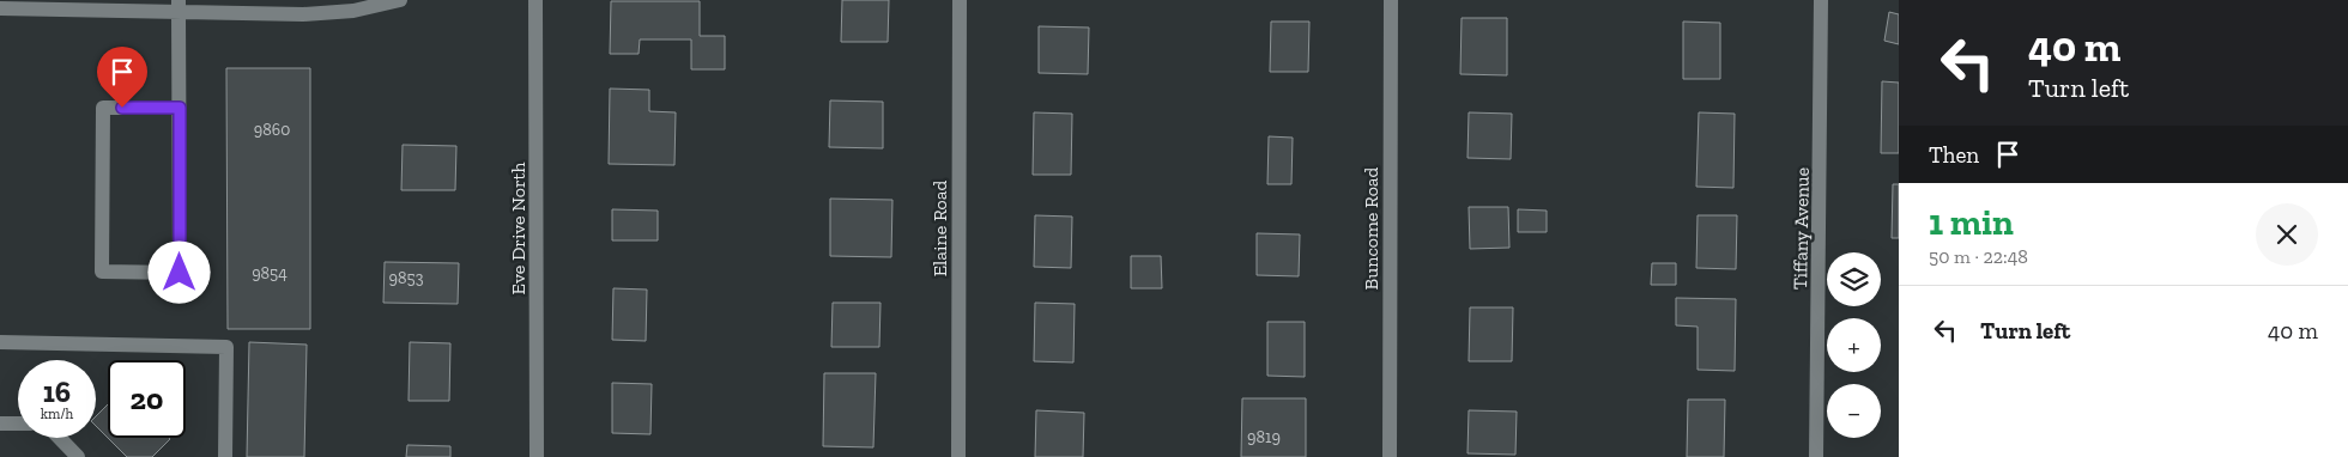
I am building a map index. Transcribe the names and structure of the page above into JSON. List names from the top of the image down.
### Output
{
  "streets": {
    "street": [
      "Eve Drive North",
      "Elaine Road",
      "Buncome Road",
      "Tiffany Avenue"
    ]
  },
  "house_numbers": [
    "9860",
    "9854",
    "9853",
    "9819"
  ],
  "page": {
    "turn": ["40 m", "Turn left"],
    "then": "Then",
    "heading": ["1 min", "50 m · 22:48"],
    "map_buttons": ["+", "−"],
    "list": [
      {
        "name": "Turn left",
        "value": "40 m"
      }
    ],
    "speed": "16 km/h",
    "limit": "20"
  }
}
